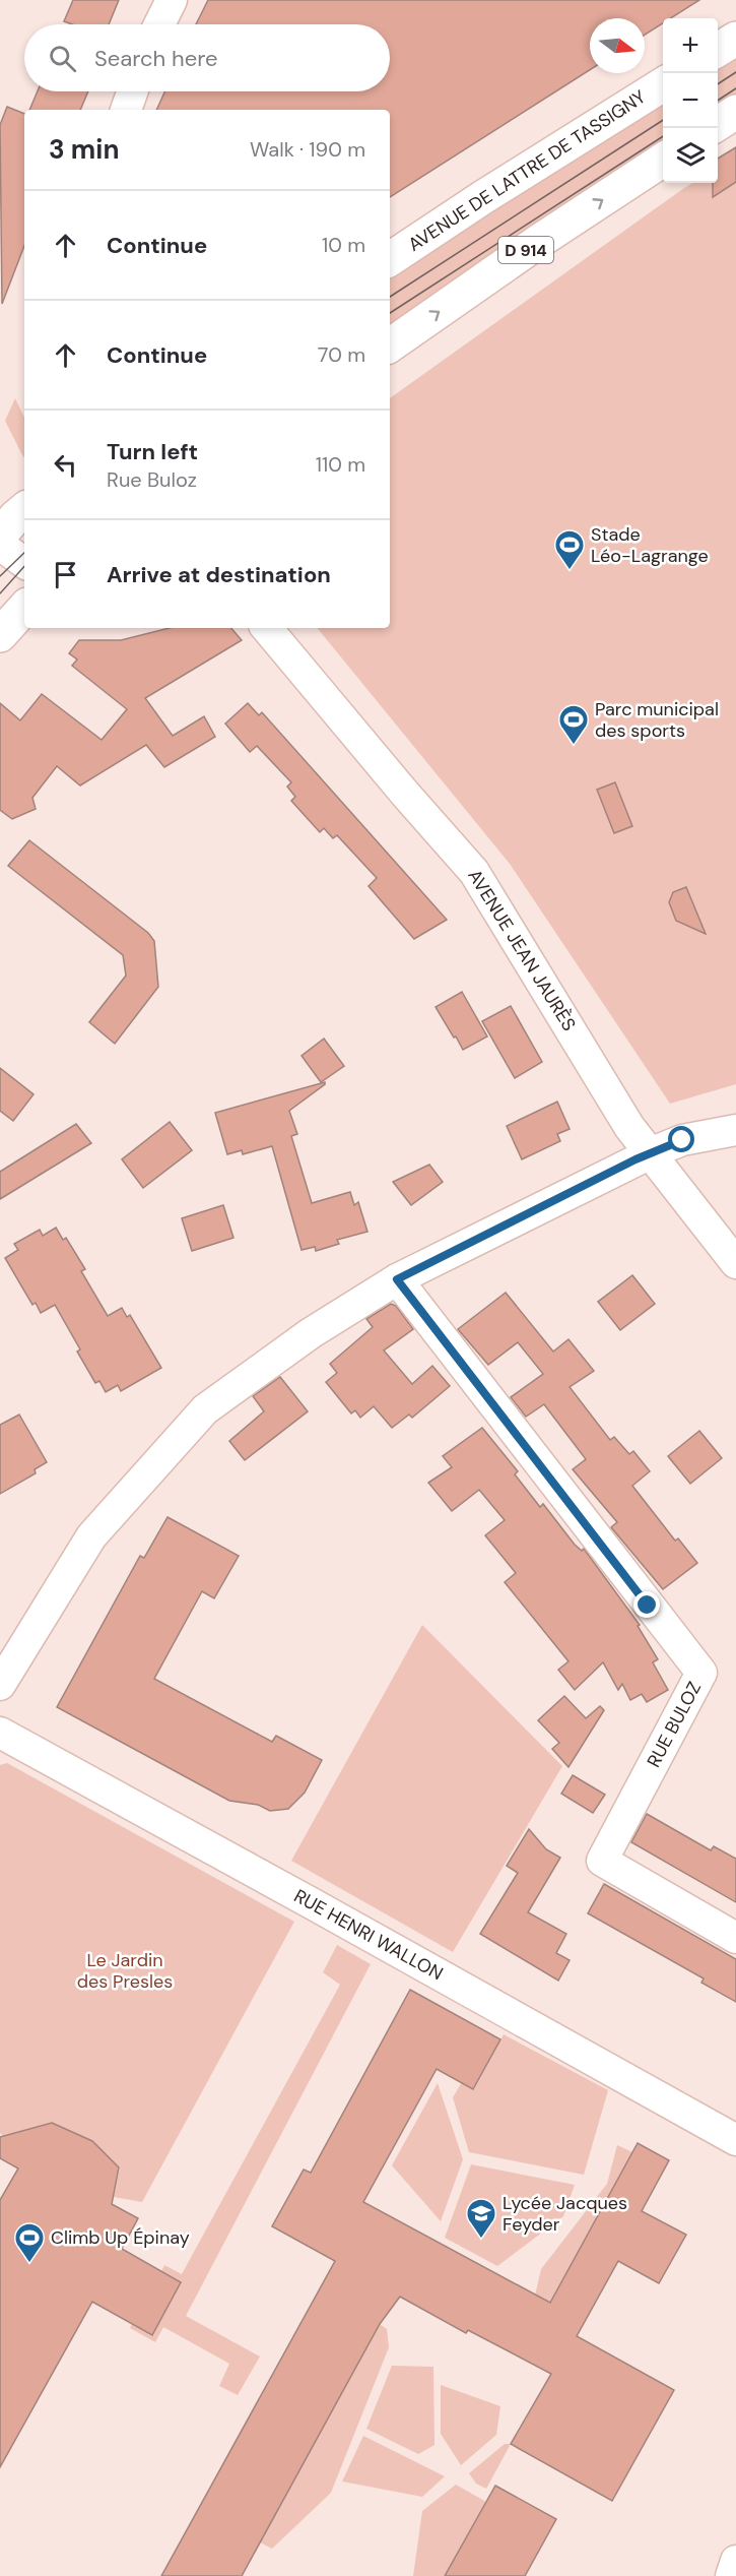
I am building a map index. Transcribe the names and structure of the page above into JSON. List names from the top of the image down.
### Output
{
  "streets": {
    "main road": ["AVENUE DE LATTRE DE TASSIGNY", "D 914"],
    "street": ["AVENUE JEAN JAURÈS", "RUE BULOZ", "RUE HENRI WALLON"]
  },
  "parks": ["Le Jardin des Presles"],
  "places": {
    "sports": ["Stade Léo-Lagrange", "Parc municipal des sports", "Climb Up Épinay"],
    "school or university": ["Lycée Jacques Feyder"]
  },
  "north": "right",
  "page": {
    "map_buttons": ["+", "−"],
    "search": "Search here",
    "heading": ["3 min", "Walk · 190 m"],
    "list": [
      ["Continue", "10 m"],
      ["Continue", "70 m"],
      ["Turn left", "Rue Buloz", "110 m"],
      "Arrive at destination"
    ]
  }
}
